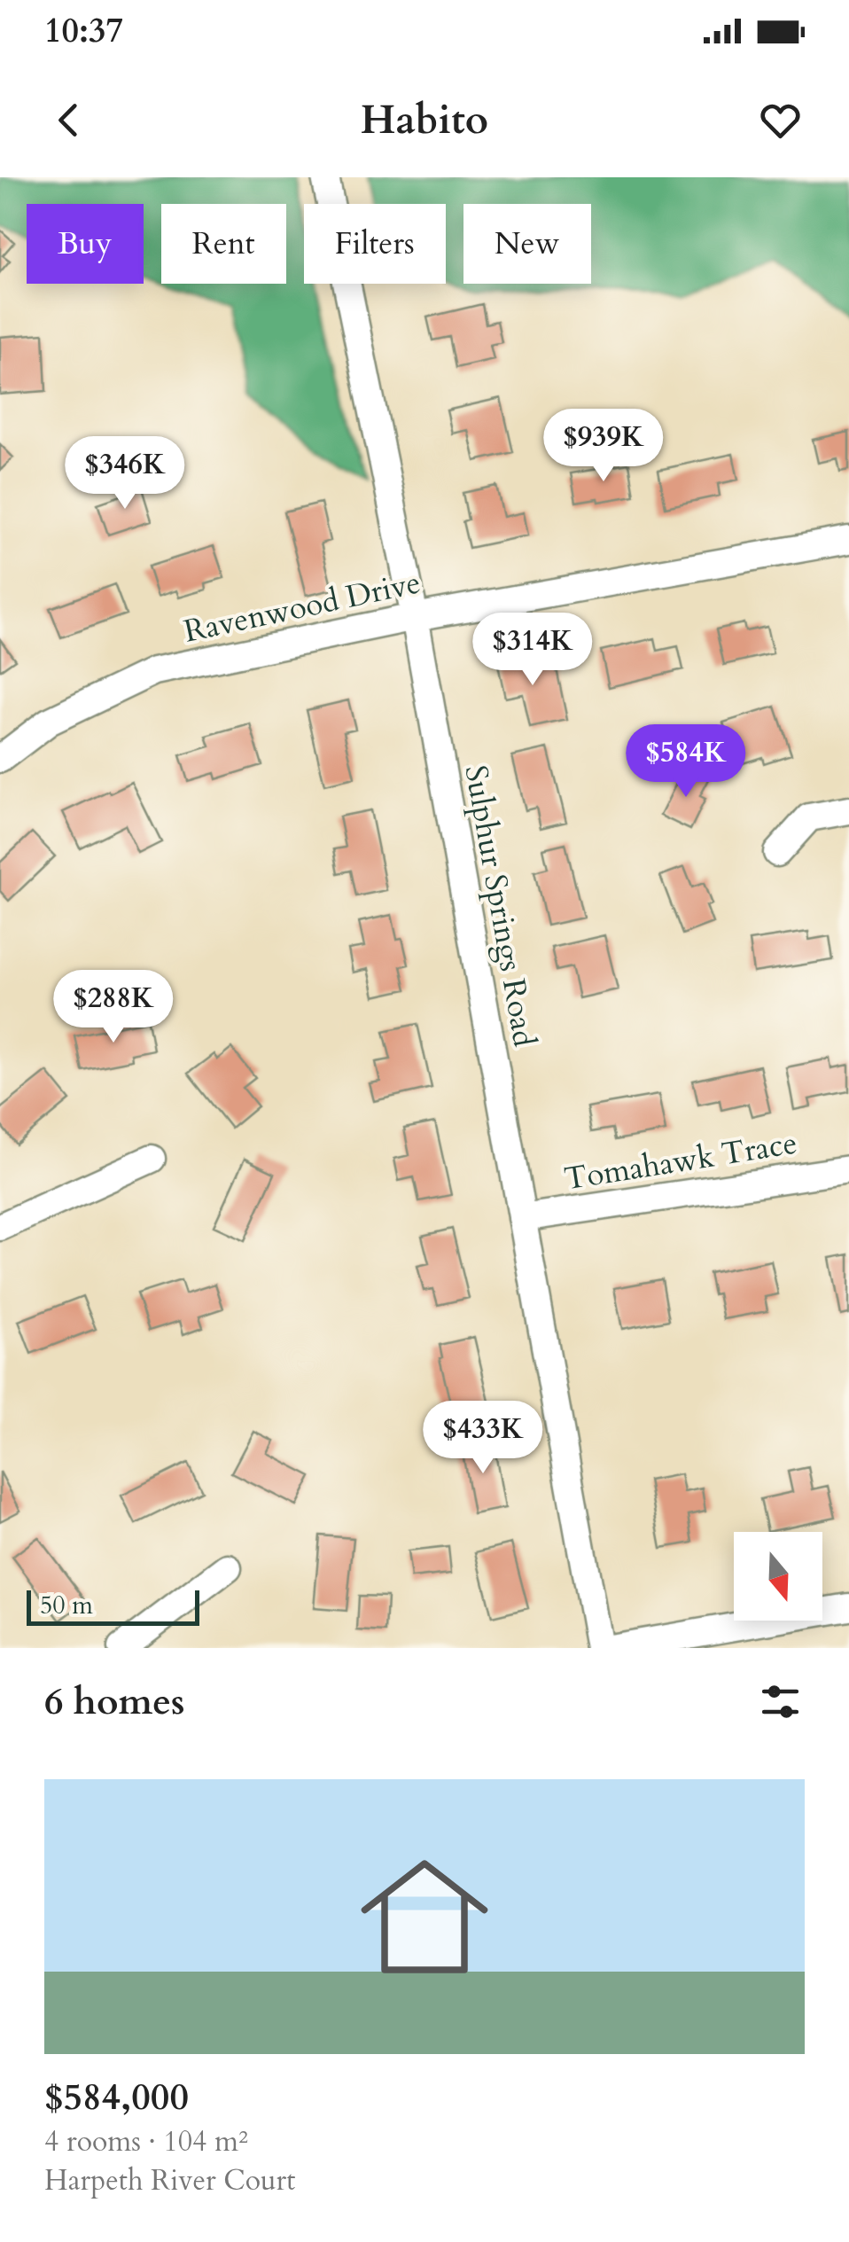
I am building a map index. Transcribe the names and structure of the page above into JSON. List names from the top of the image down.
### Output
{
  "streets": {
    "street": ["Ravenwood Drive", "Sulphur Springs Road", "Tomahawk Trace"]
  },
  "crossings": [
    ["Ravenwood Drive", "Sulphur Springs Road"],
    ["Sulphur Springs Road", "Tomahawk Trace"]
  ],
  "scale_bar": "50 m",
  "north": "bottom",
  "page": {
    "status": "10:37",
    "header": "Habito",
    "chip": [
      "Buy",
      "Rent",
      "Filters",
      "New"
    ],
    "price": [
      "$939K",
      "$346K",
      "$314K",
      "$584K",
      "$288K",
      "$433K"
    ],
    "scale": "50 m",
    "heading": "6 homes",
    "list": [
      {
        "name": "$584,000",
        "note": "4 rooms · 104 m² · Harpeth River Court"
      }
    ]
  }
}
